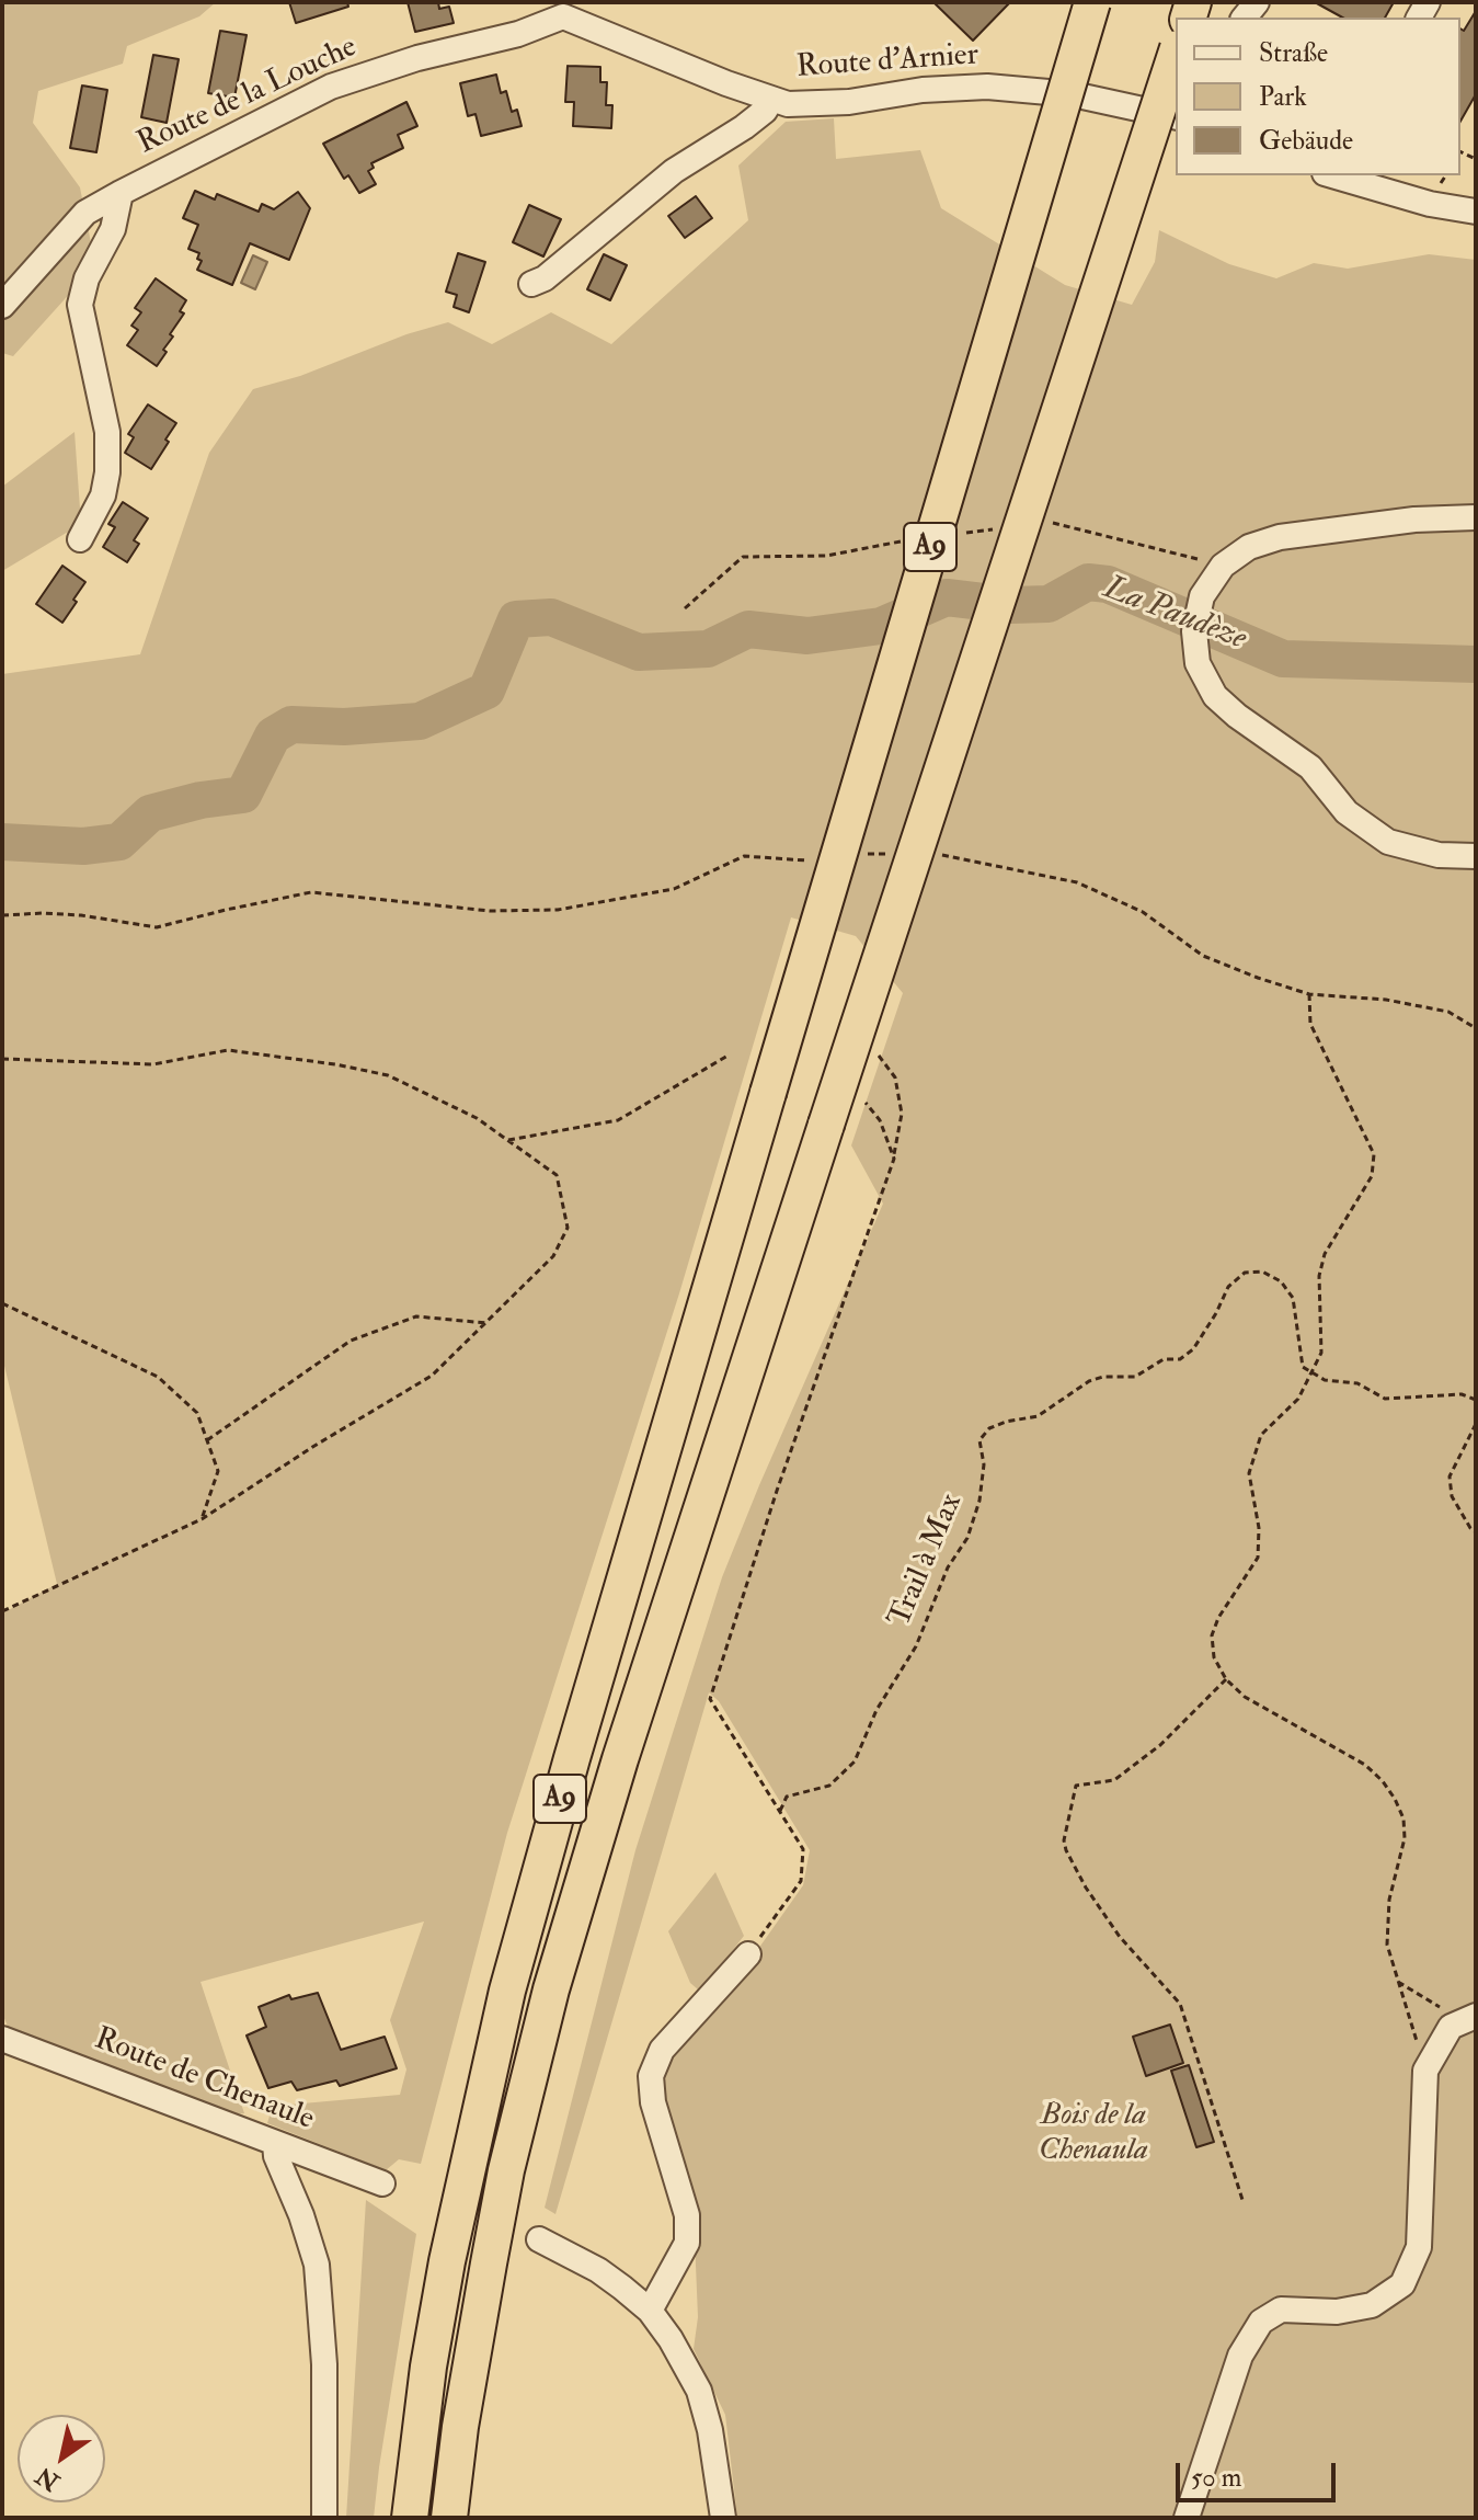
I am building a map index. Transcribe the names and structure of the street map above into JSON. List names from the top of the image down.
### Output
{
  "streets": {
    "highway": ["A9"],
    "street": ["Route d'Arnier", "Route de la Louche", "Route de Chenaule"],
    "path": ["Trail à Max"]
  },
  "crossings": [
    ["Route d'Arnier", "Route de la Louche"]
  ],
  "water": ["La Paudèze"],
  "parks": ["Bois de la Chenaula"],
  "legend": ["Straße", "Park", "Gebäude"],
  "scale_bar": "50 m",
  "north": "bottom left"
}
